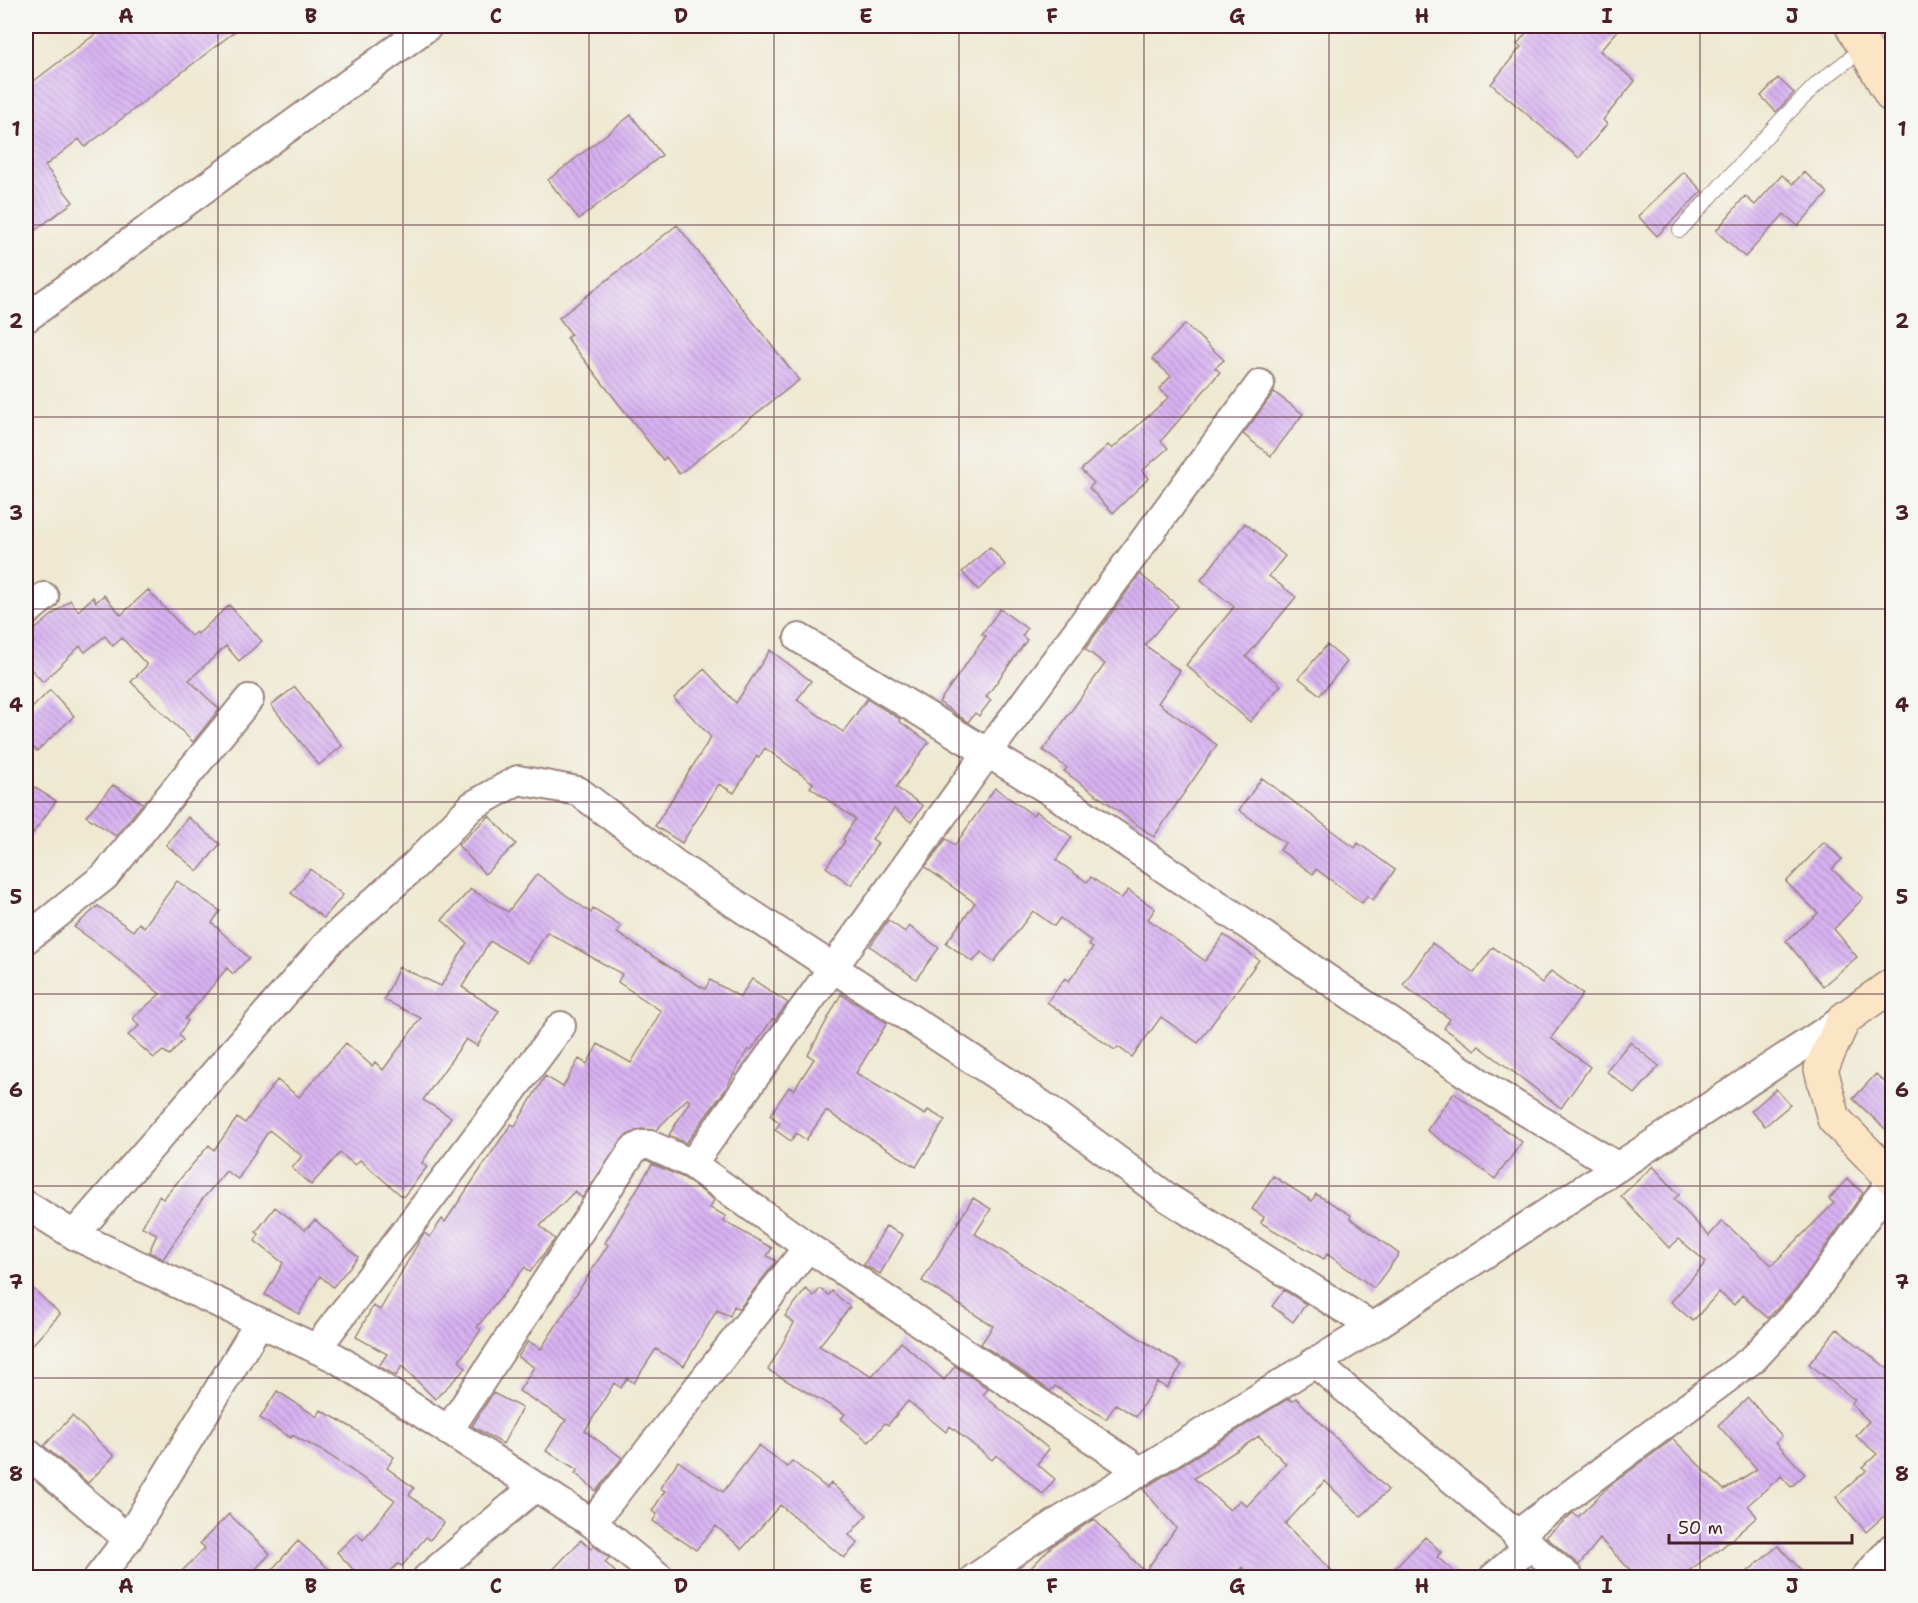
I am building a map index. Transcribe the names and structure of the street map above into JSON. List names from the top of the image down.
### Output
{
  "scale_bar": "50 m",
  "grid": {
    "columns": [
      "A",
      "B",
      "C",
      "D",
      "E",
      "F",
      "G",
      "H",
      "I",
      "J"
    ],
    "rows": [
      "1",
      "2",
      "3",
      "4",
      "5",
      "6",
      "7",
      "8"
    ]
  }
}
